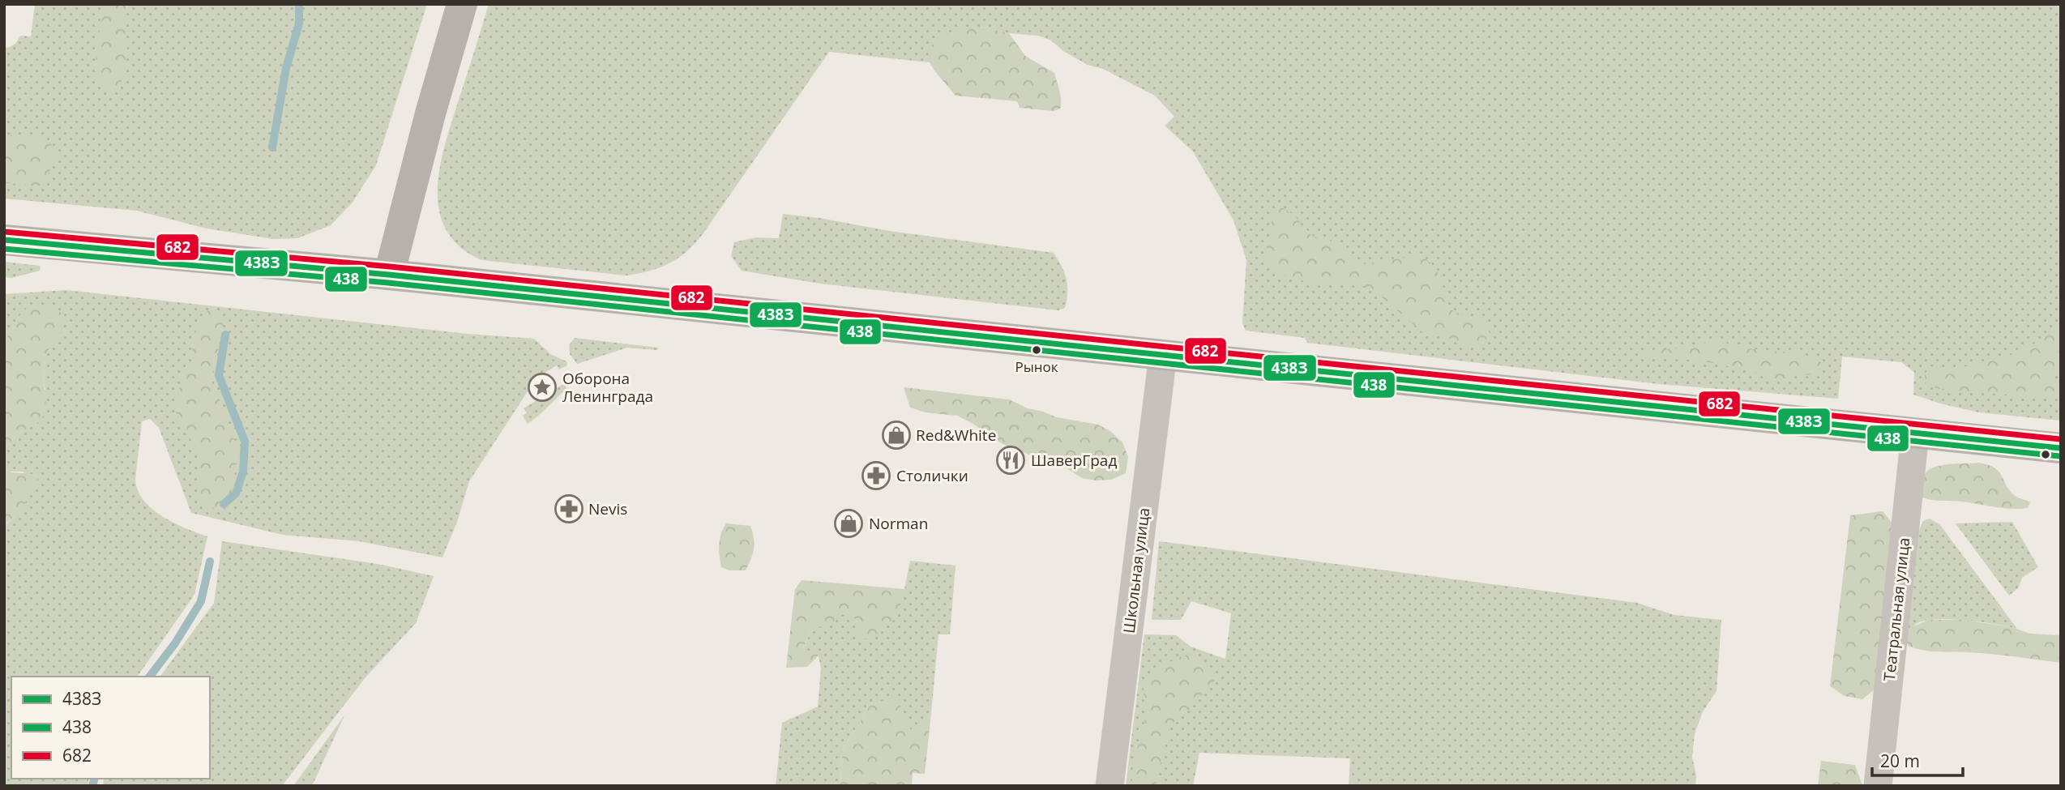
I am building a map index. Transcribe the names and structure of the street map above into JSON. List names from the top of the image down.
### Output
{
  "streets": {
    "street": ["Школьная улица", "Театральная улица"]
  },
  "places": {
    "other": ["Рынок"],
    "place": ["Оборона Ленинграда"],
    "shop": ["Red&White", "Norman"],
    "restaurant": ["ШаверГрад"],
    "pharmacy": ["Столички", "Nevis"]
  },
  "lines": ["transit line 682", "transit line 438З", "transit line 438"],
  "legend": ["438З", "438", "682"],
  "scale_bar": "20 m"
}
